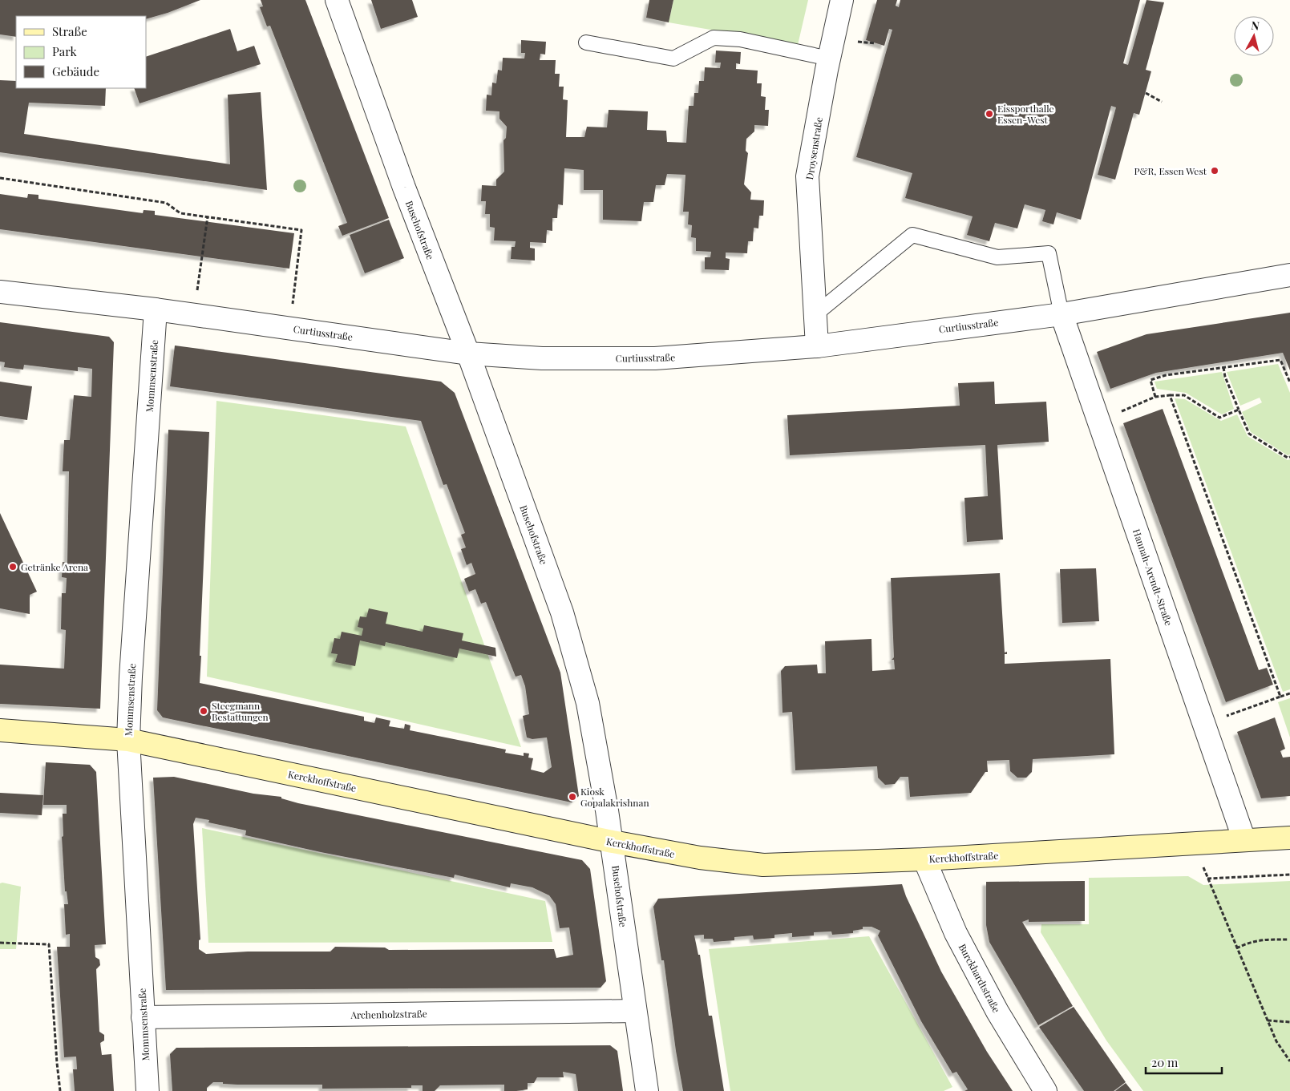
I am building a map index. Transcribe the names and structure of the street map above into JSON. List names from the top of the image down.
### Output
{
  "streets": {
    "street": [
      "Droysenstraße",
      "Busehofstraße",
      "Curtiusstraße",
      "Mommsenstraße",
      "Hannah-Arendt-Straße",
      "Kerckhoffstraße",
      "Burckhardtstraße",
      "Archenholzstraße"
    ]
  },
  "crossings": [
    ["Droysenstraße", "Curtiusstraße"],
    ["Busehofstraße", "Curtiusstraße"],
    ["Busehofstraße", "Kerckhoffstraße"],
    ["Busehofstraße", "Archenholzstraße"],
    ["Curtiusstraße", "Mommsenstraße"],
    ["Curtiusstraße", "Hannah-Arendt-Straße"],
    ["Mommsenstraße", "Kerckhoffstraße"],
    ["Mommsenstraße", "Archenholzstraße"],
    ["Hannah-Arendt-Straße", "Kerckhoffstraße"],
    ["Kerckhoffstraße", "Burckhardtstraße"]
  ],
  "places": [
    "Eissporthalle Essen-West",
    "P&R, Essen West",
    "Getränke Arena",
    "Steegmann Bestattungen",
    "Kiosk Gopalakrishnan"
  ],
  "legend": ["Straße", "Park", "Gebäude"],
  "scale_bar": "20 m",
  "north": "top"
}
